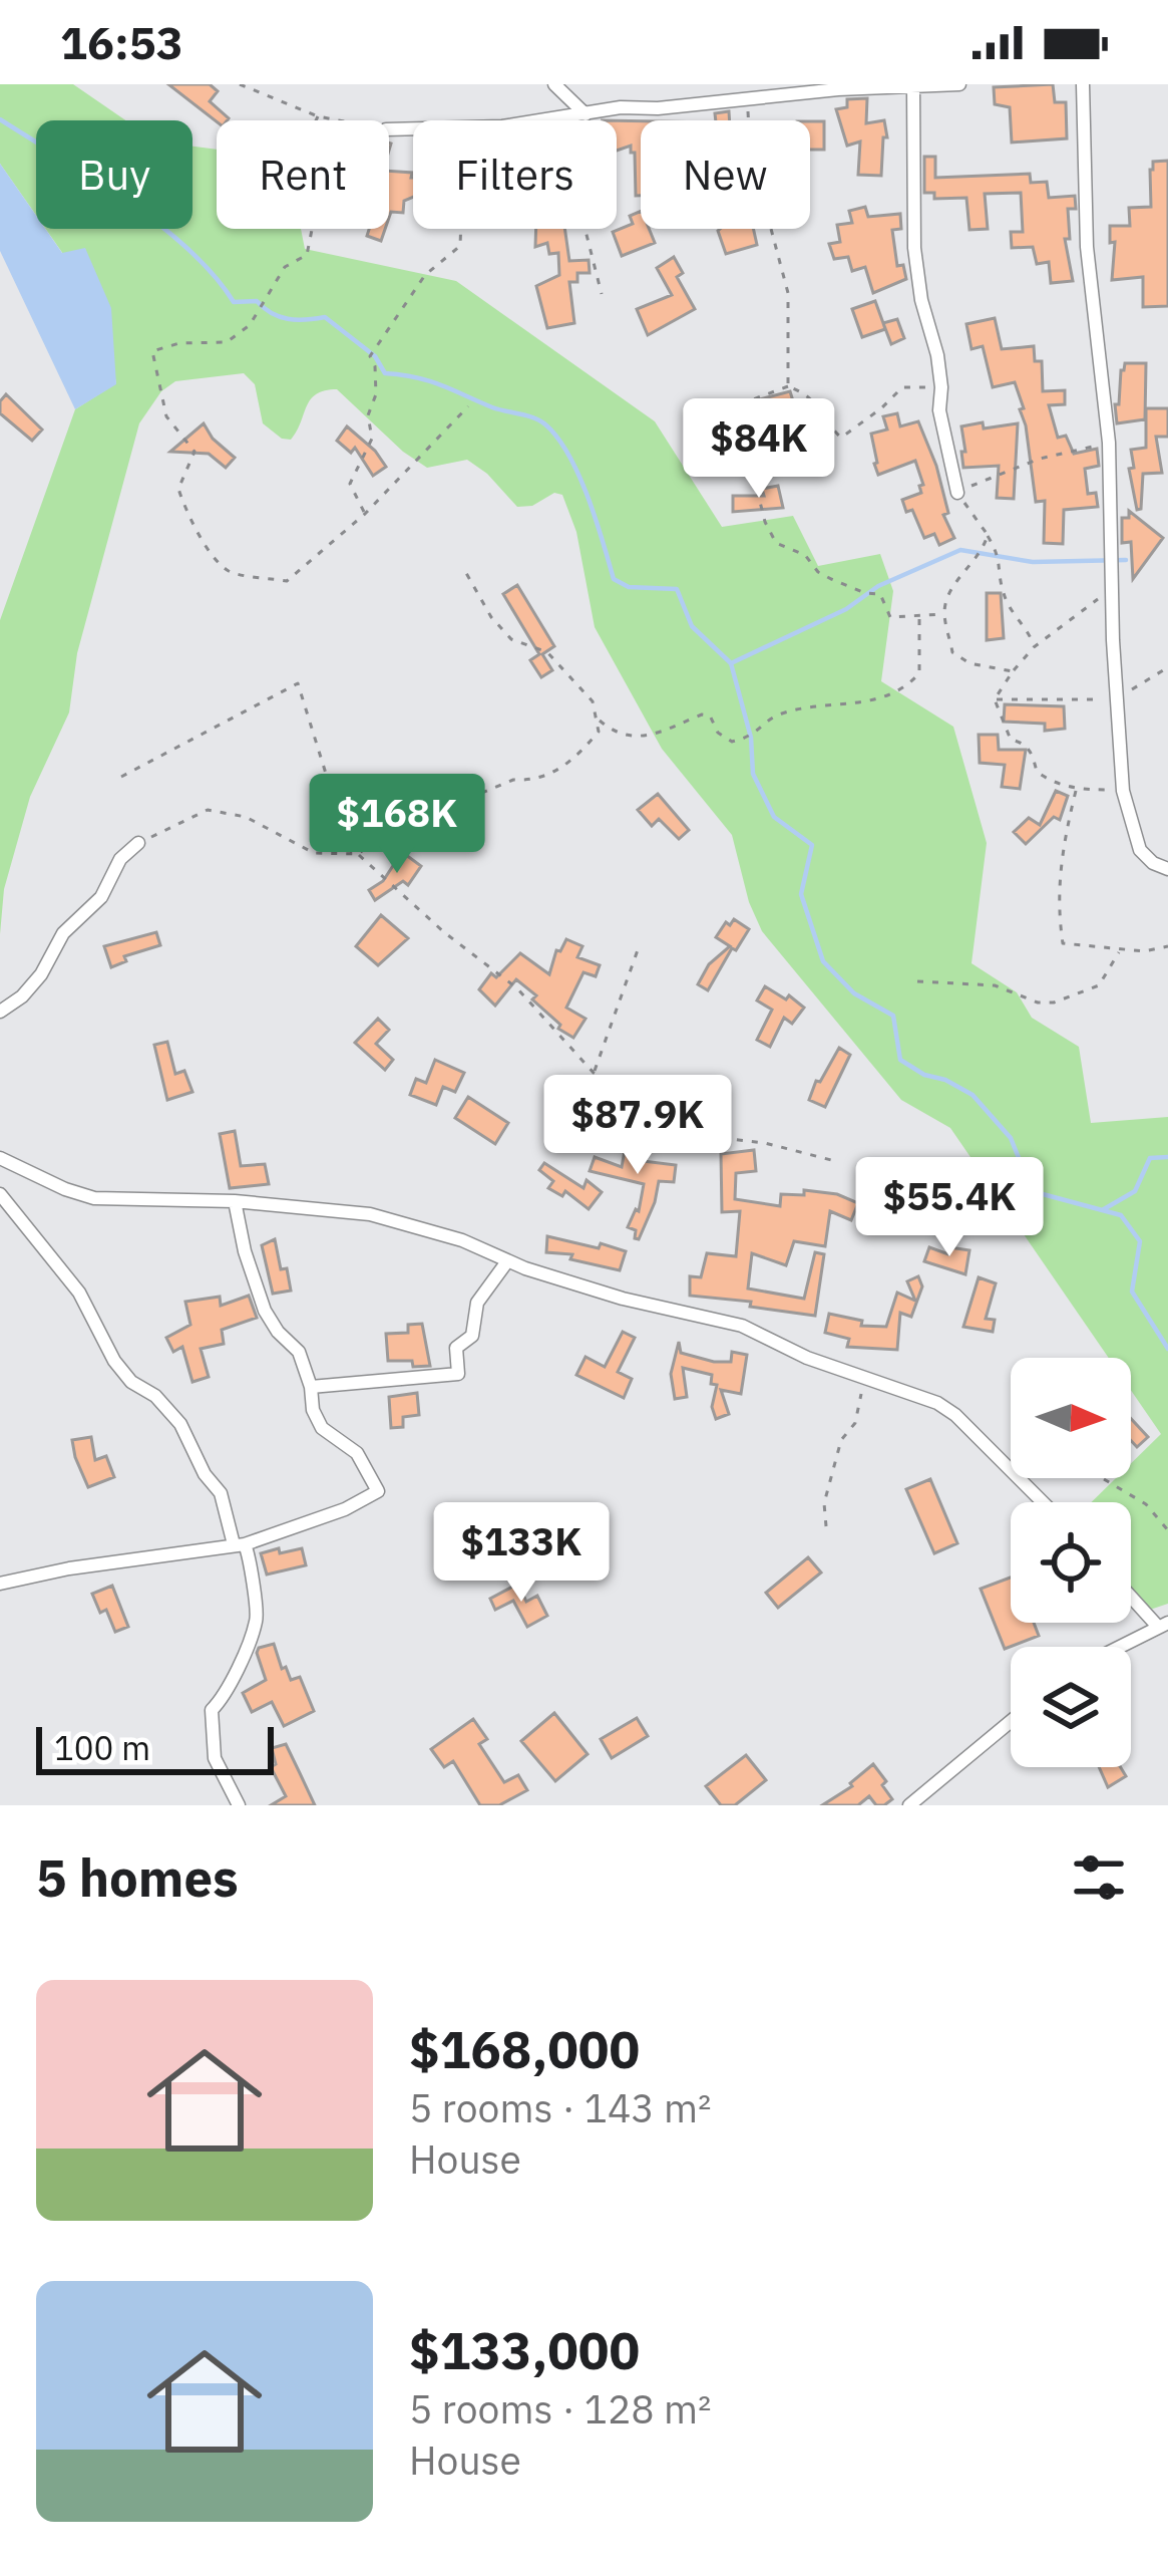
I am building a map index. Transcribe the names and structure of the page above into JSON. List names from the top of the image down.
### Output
{
  "scale_bar": "100 m",
  "north": "right",
  "page": {
    "status": "16:53",
    "chip": [
      "Buy",
      "Rent",
      "Filters",
      "New"
    ],
    "price": [
      "$84K",
      "$168K",
      "$87.9K",
      "$55.4K",
      "$133K"
    ],
    "scale": "100 m",
    "heading": "5 homes",
    "list": [
      {
        "name": "$168,000",
        "note": "5 rooms · 143 m² · House"
      },
      {
        "name": "$133,000",
        "note": "5 rooms · 128 m² · House"
      }
    ]
  }
}
